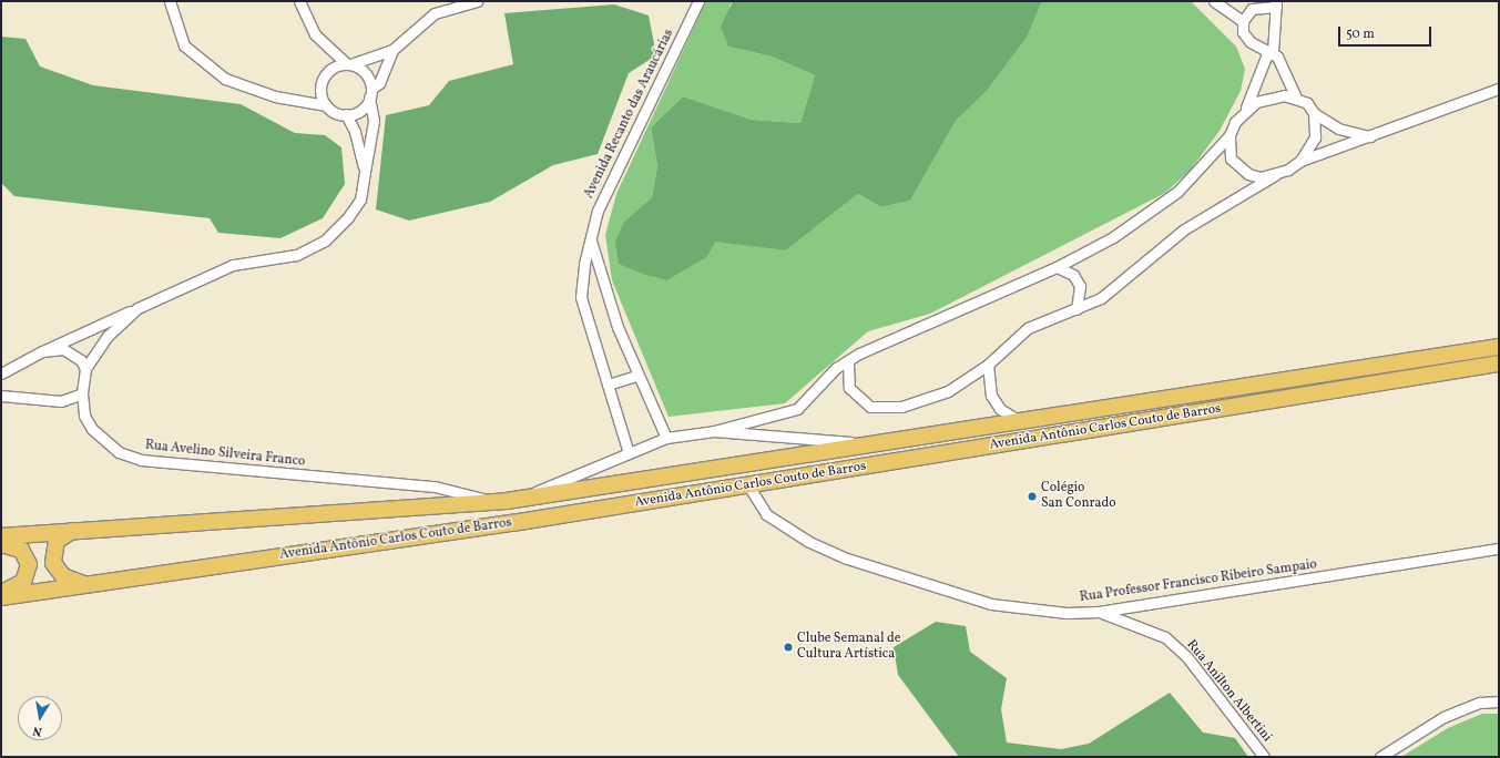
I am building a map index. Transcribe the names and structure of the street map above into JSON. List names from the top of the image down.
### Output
{
  "streets": {
    "main road": ["Avenida Antônio Carlos Couto de Barros"],
    "street": [
      "Avenida Recanto das Araucárias",
      "Rua Avelino Silveira Franco",
      "Rua Professor Francisco Ribeiro Sampaio",
      "Rua Anilton Albertini"
    ]
  },
  "crossings": [
    ["Avenida Antônio Carlos Couto de Barros", "Rua Avelino Silveira Franco"],
    ["Avenida Antônio Carlos Couto de Barros", "Rua Professor Francisco Ribeiro Sampaio"],
    ["Rua Professor Francisco Ribeiro Sampaio", "Rua Anilton Albertini"]
  ],
  "places": ["Colégio San Conrado", "Clube Semanal de Cultura Artística"],
  "scale_bar": "50 m",
  "north": "bottom"
}
